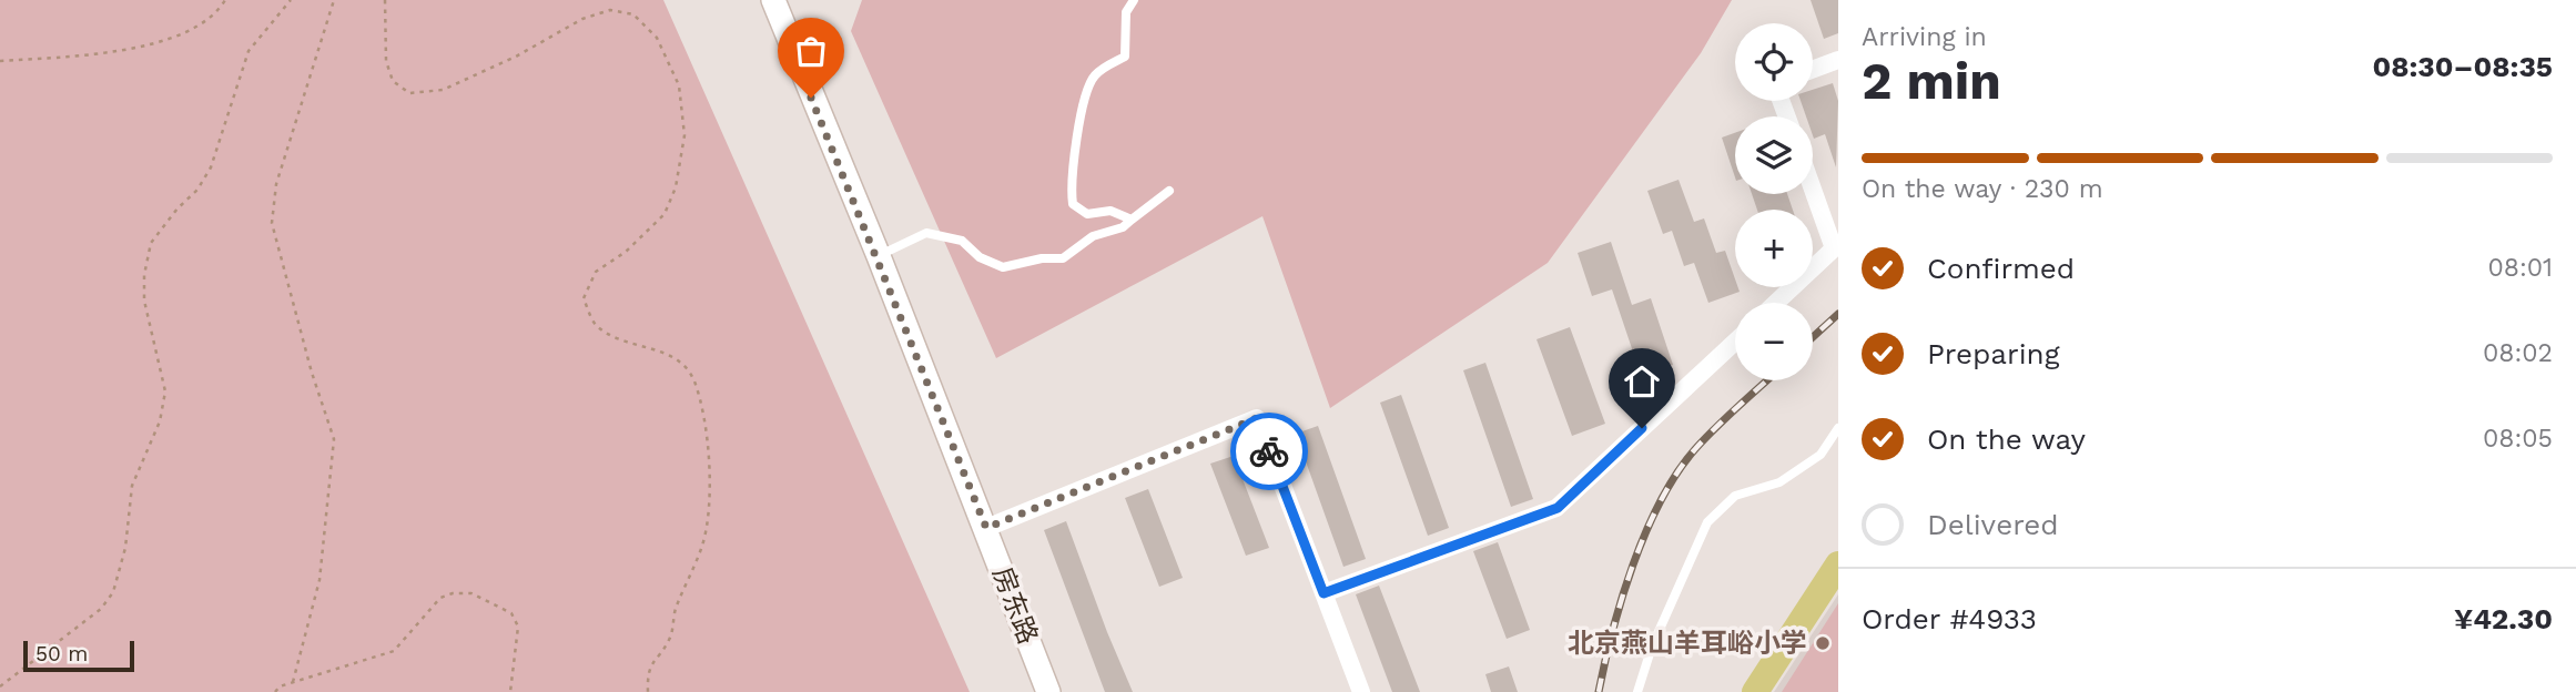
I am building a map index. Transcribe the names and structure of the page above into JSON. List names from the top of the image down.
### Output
{
  "streets": {
    "main road": ["房东路"]
  },
  "places": ["北京燕山羊耳峪小学"],
  "scale_bar": "50 m",
  "page": {
    "heading": ["2 min", "Arriving in", "08:30–08:35"],
    "panel": ["Order #4933", "¥42.30"],
    "map_buttons": ["+", "−"],
    "bar": "On the way · 230 m",
    "list": [
      ["Confirmed", "08:01"],
      ["Preparing", "08:02"],
      ["On the way", "08:05"],
      "Delivered"
    ],
    "scale": "50 m"
  }
}
